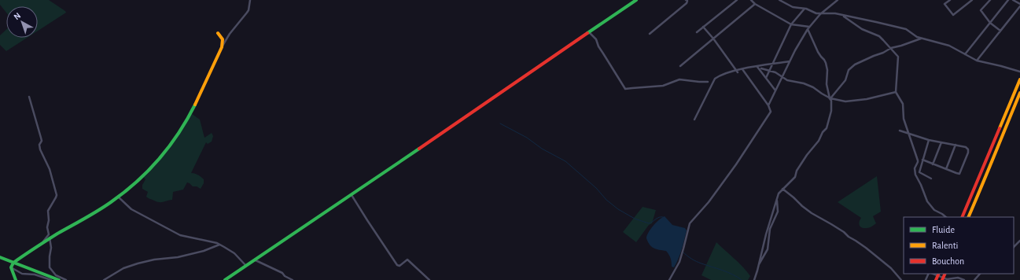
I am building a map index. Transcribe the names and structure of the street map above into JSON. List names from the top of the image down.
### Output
{
  "legend": ["Fluide", "Ralenti", "Bouchon"],
  "north": "top left"
}
